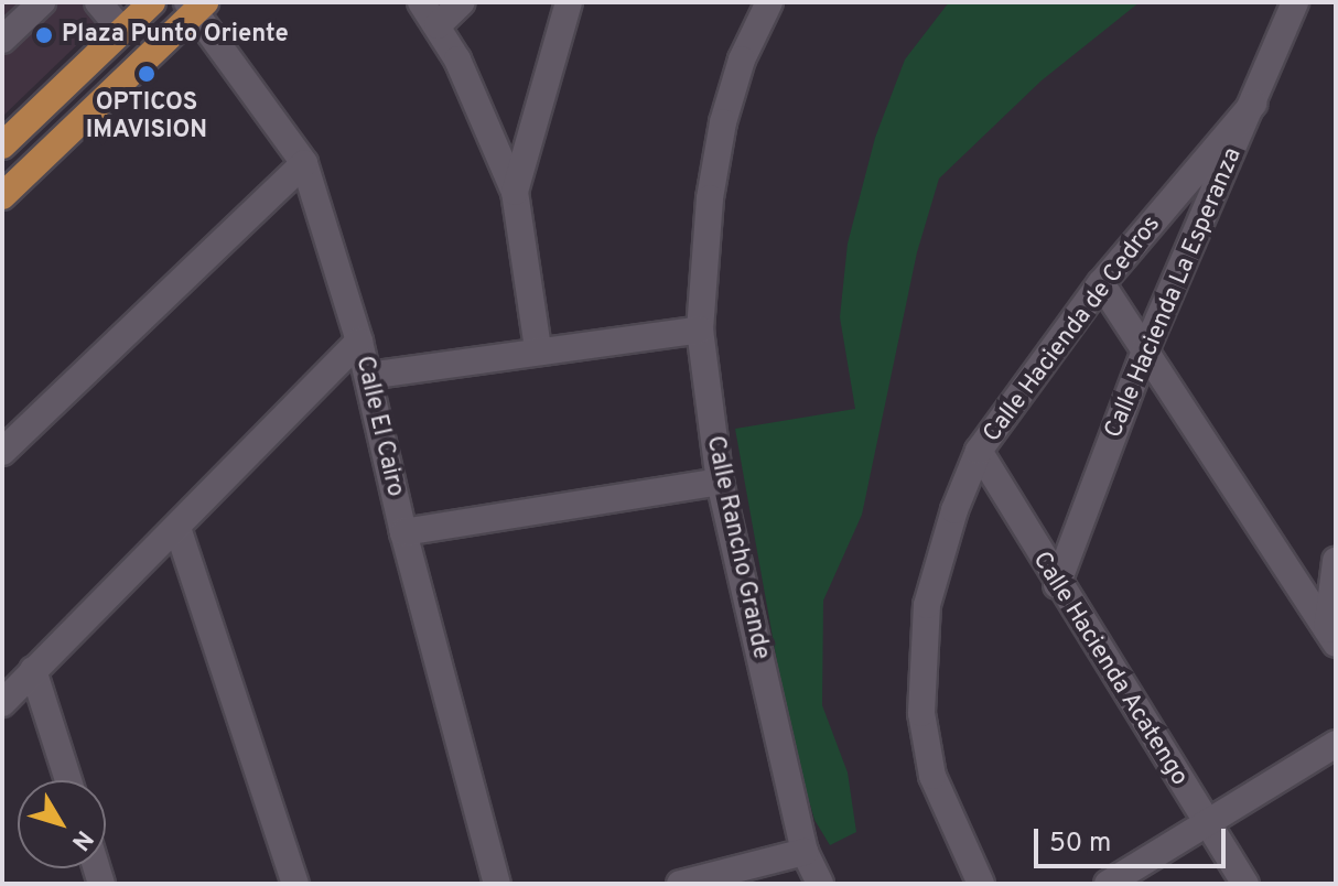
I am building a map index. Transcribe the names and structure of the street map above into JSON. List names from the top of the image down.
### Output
{
  "streets": {
    "street": [
      "Calle Hacienda La Esperanza",
      "Calle Hacienda de Cedros",
      "Calle El Cairo",
      "Calle Rancho Grande",
      "Calle Hacienda Acatengo"
    ]
  },
  "crossings": [
    ["Calle Hacienda La Esperanza", "Calle Hacienda de Cedros"],
    ["Calle Hacienda La Esperanza", "Calle Hacienda Acatengo"],
    ["Calle Hacienda de Cedros", "Calle Hacienda Acatengo"]
  ],
  "places": ["Plaza Punto Oriente", "OPTICOS IMAVISION"],
  "scale_bar": "50 m",
  "north": "bottom right"
}
